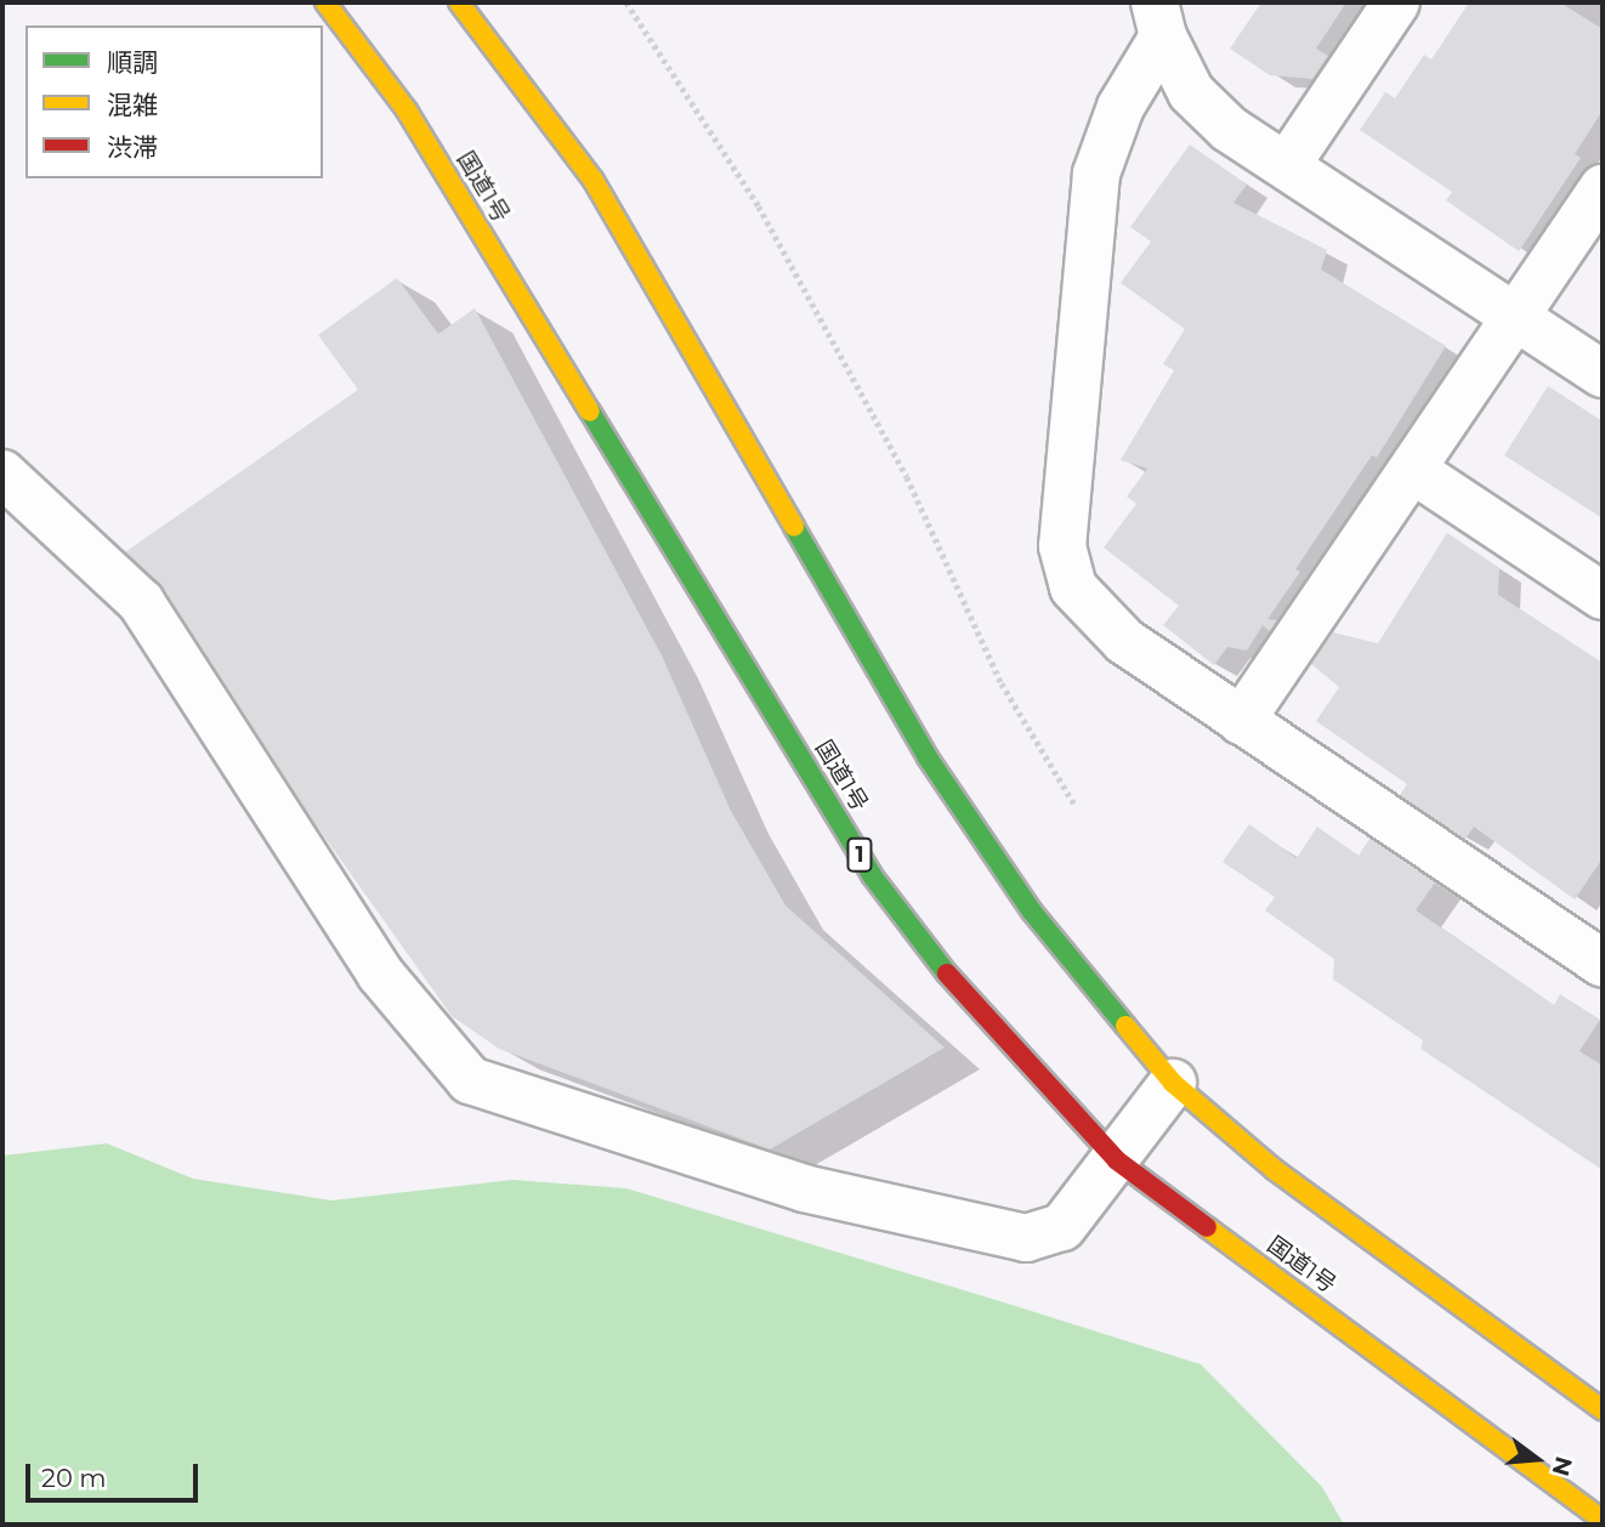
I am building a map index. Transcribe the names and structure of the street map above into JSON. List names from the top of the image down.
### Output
{
  "streets": {
    "highway": ["国道1号", "1"]
  },
  "legend": ["順調", "混雑", "渋滞"],
  "scale_bar": "20 m",
  "north": "right"
}
